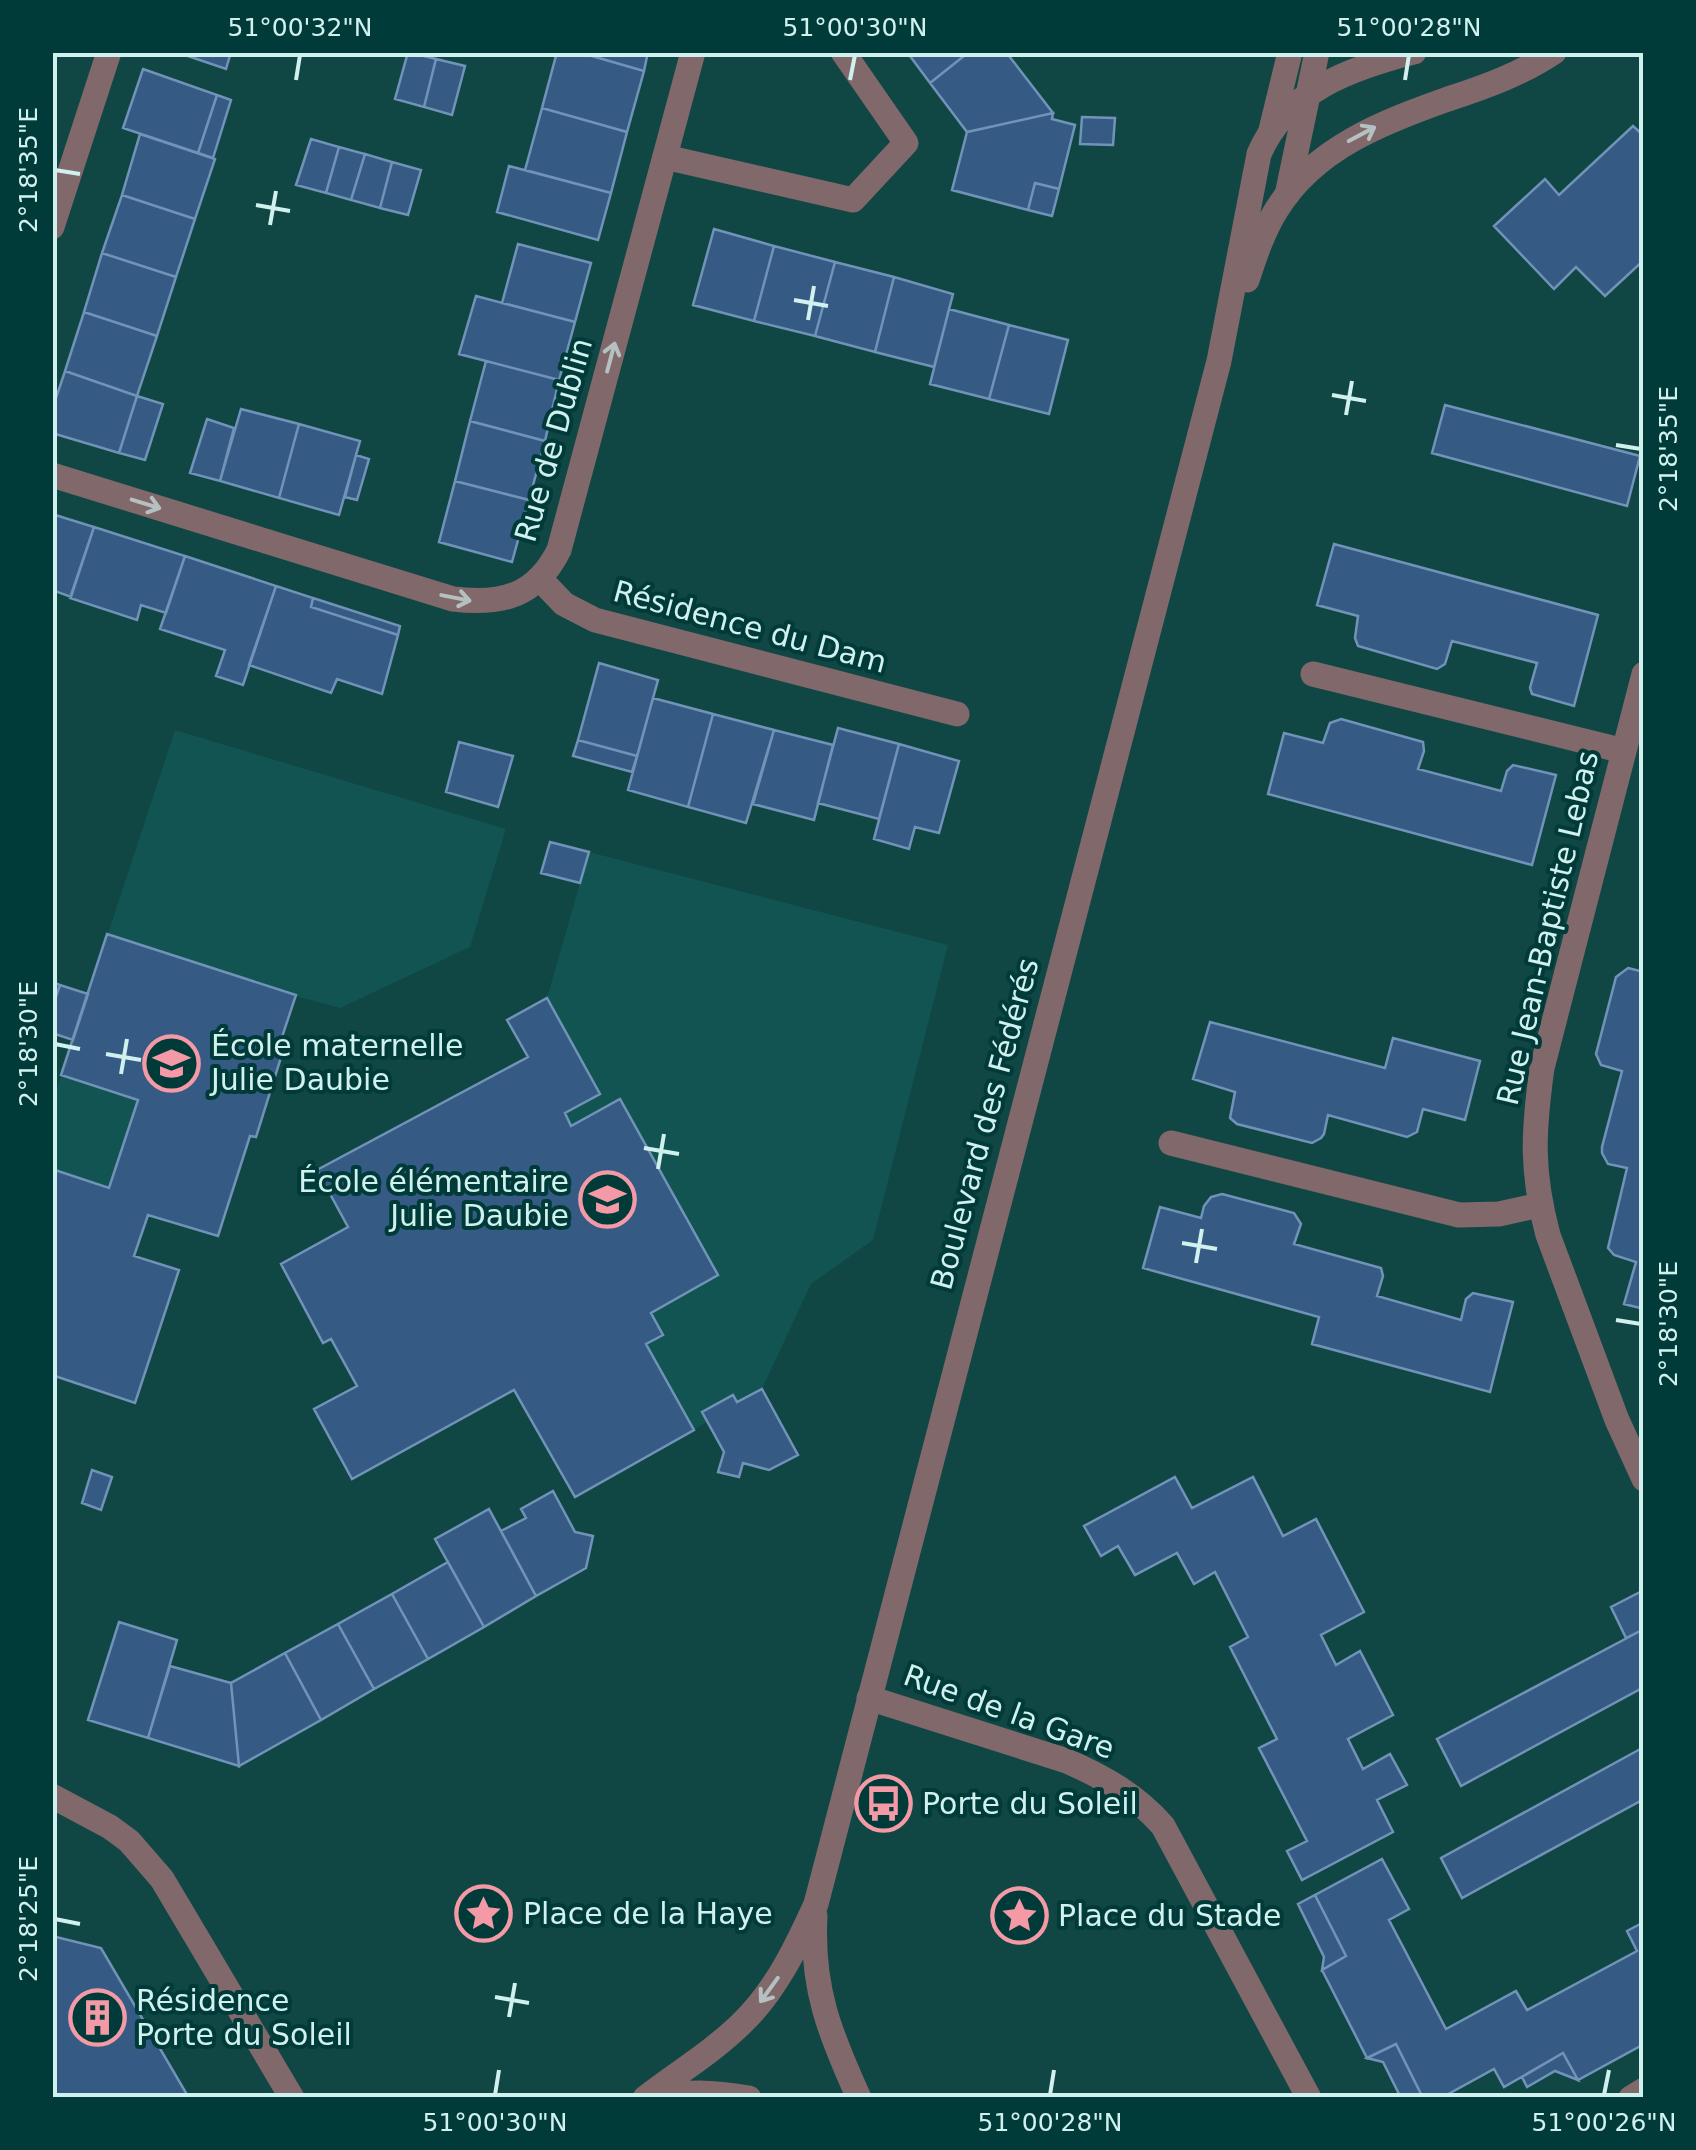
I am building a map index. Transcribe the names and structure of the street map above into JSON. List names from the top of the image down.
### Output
{
  "streets": {
    "street": [
      "Rue de Dublin",
      "Résidence du Dam",
      "Rue Jean-Baptiste Lebas",
      "Boulevard des Fédérés",
      "Rue de la Gare"
    ]
  },
  "crossings": [
    ["Rue de Dublin", "Résidence du Dam"],
    ["Boulevard des Fédérés", "Rue de la Gare"]
  ],
  "places": {
    "school or university": ["École maternelle Julie Daubie", "École élémentaire Julie Daubie"],
    "bus stop": ["Porte du Soleil"],
    "place": ["Place de la Haye", "Place du Stade"],
    "building": ["Résidence Porte du Soleil"]
  },
  "coordinates": [
    "51°00'32\"N",
    "51°00'30\"N",
    "51°00'28\"N",
    "2°18'35\"E",
    "2°18'30\"E",
    "2°18'25\"E",
    "51°00'26\"N"
  ]
}
